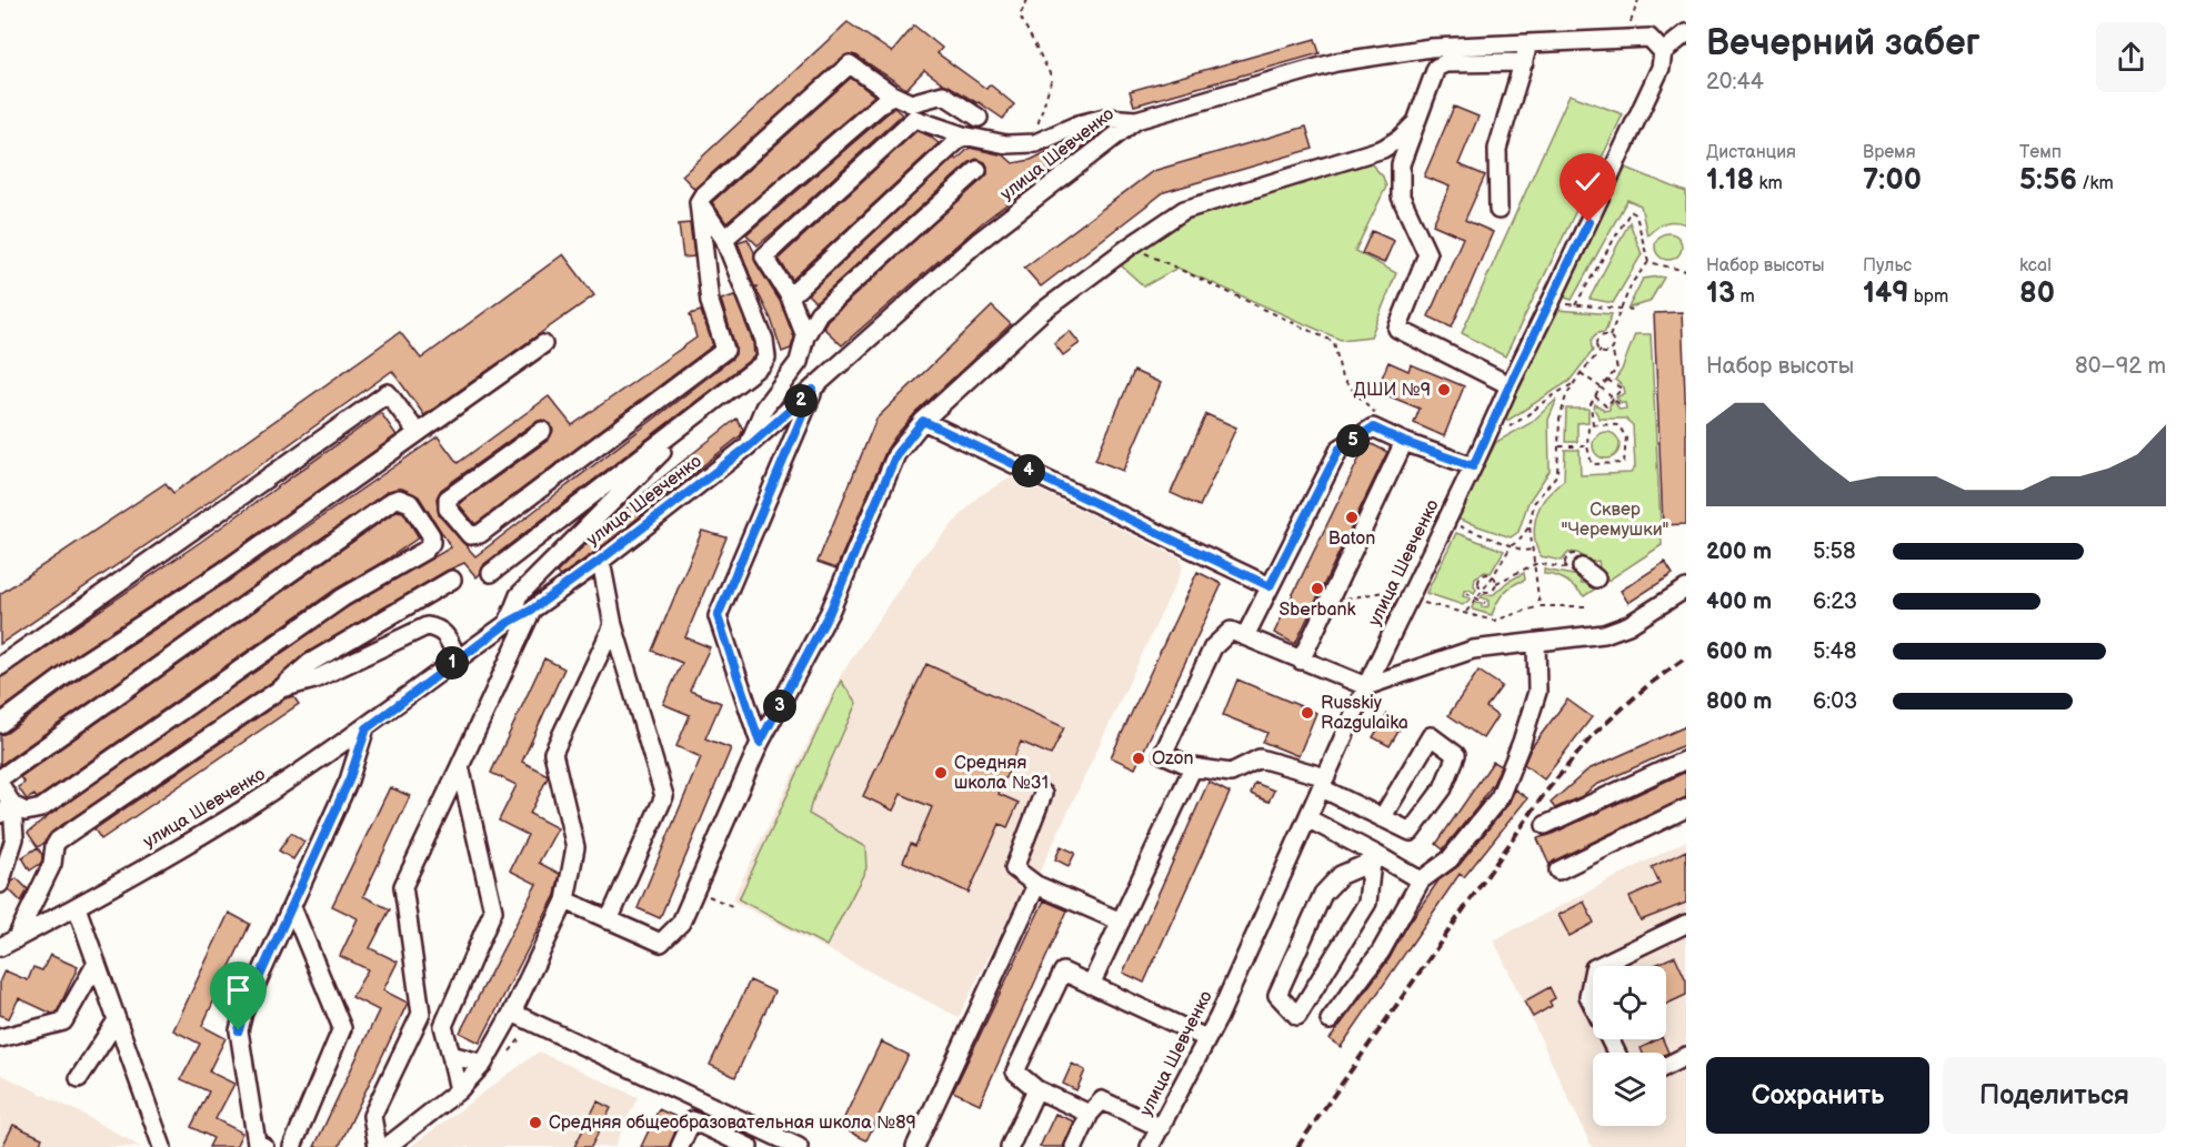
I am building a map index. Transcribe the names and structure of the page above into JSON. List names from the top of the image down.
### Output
{
  "streets": {
    "street": ["улица Шевченко"]
  },
  "parks": ["Сквер \"Черемушки\""],
  "places": [
    "ДШИ №9",
    "Baton",
    "Sberbank",
    "Russkiy Razgulaika",
    "Ozon",
    "Средняя школа №31",
    "Средняя общеобразовательная школа №89"
  ],
  "page": {
    "heading": ["Вечерний забег", "20:44"],
    "stats": [
      ["Дистанция", "1.18 km"],
      ["Время", "7:00"],
      ["Темп", "5:56 /km"],
      ["Набор высоты", "13 m"],
      ["Пульс", "149 bpm"],
      ["kcal", "80"]
    ],
    "chart": ["Набор высоты", "80–92 m"],
    "pins": [
      "2",
      "5",
      "4",
      "1",
      "3"
    ],
    "list": [
      {
        "name": "200 m",
        "note": "5:58"
      },
      {
        "name": "400 m",
        "note": "6:23"
      },
      {
        "name": "600 m",
        "note": "5:48"
      },
      {
        "name": "800 m",
        "note": "6:03"
      }
    ],
    "buttons": ["Сохранить", "Поделиться"]
  }
}
